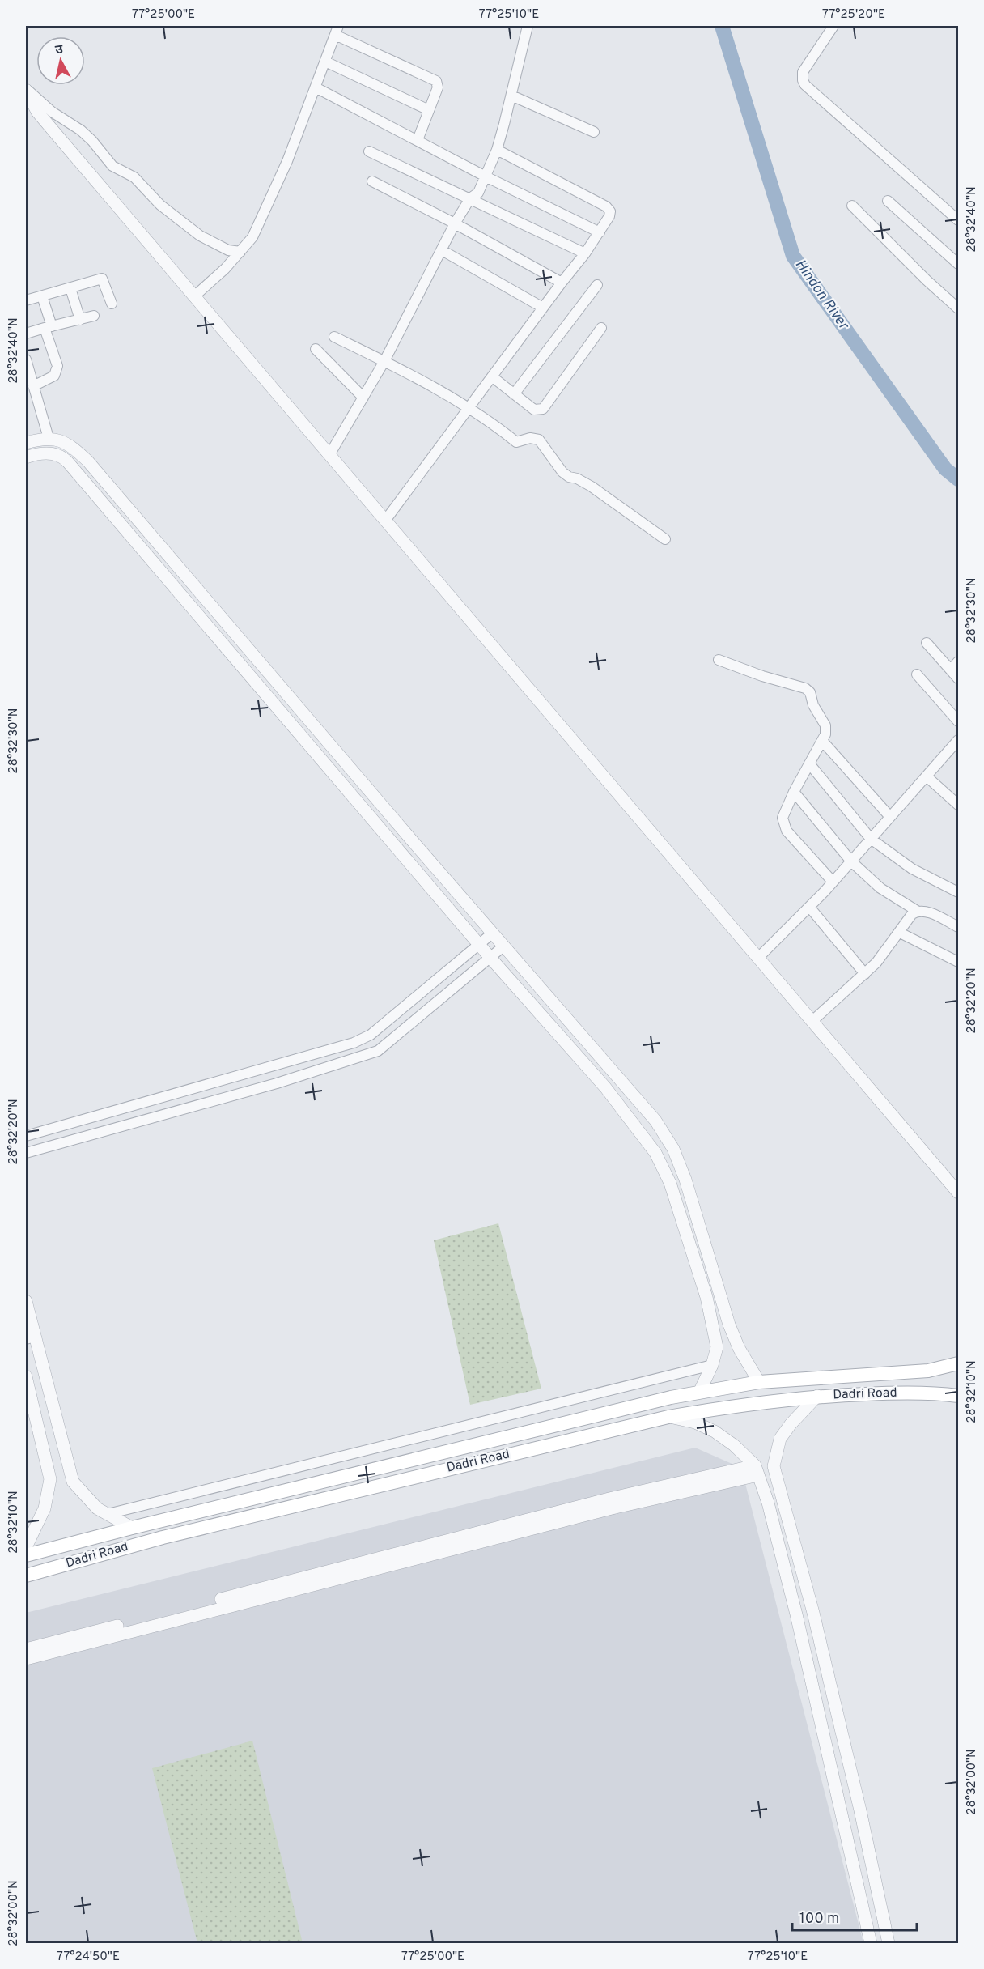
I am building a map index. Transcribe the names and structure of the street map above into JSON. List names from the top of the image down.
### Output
{
  "streets": {
    "main road": ["Dadri Road"]
  },
  "water": ["Hindon River"],
  "scale_bar": "100 m",
  "north": "top",
  "coordinates": [
    "77°25'00\"E",
    "77°25'10\"E",
    "77°25'20\"E",
    "28°32'40\"N",
    "28°32'30\"N",
    "28°32'20\"N",
    "28°32'10\"N",
    "28°32'00\"N",
    "77°24'50\"E"
  ]
}
